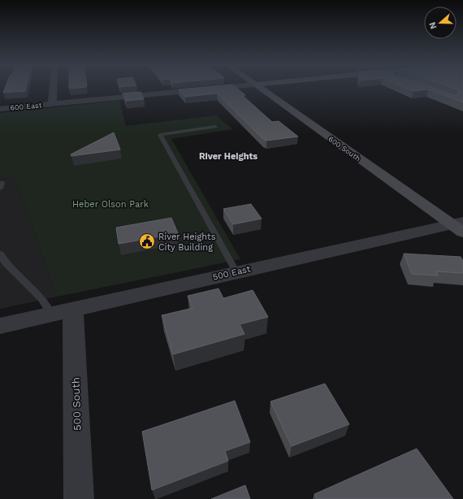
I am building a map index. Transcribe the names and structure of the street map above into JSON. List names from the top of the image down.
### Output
{
  "streets": {
    "street": [
      "600 East",
      "600 South",
      "500 East",
      "500 South"
    ]
  },
  "crossings": [
    ["600 South", "500 East"],
    ["500 East", "500 South"]
  ],
  "districts": ["River Heights"],
  "parks": ["Heber Olson Park"],
  "places": {
    "public building": ["River Heights City Building"]
  },
  "north": "left"
}
